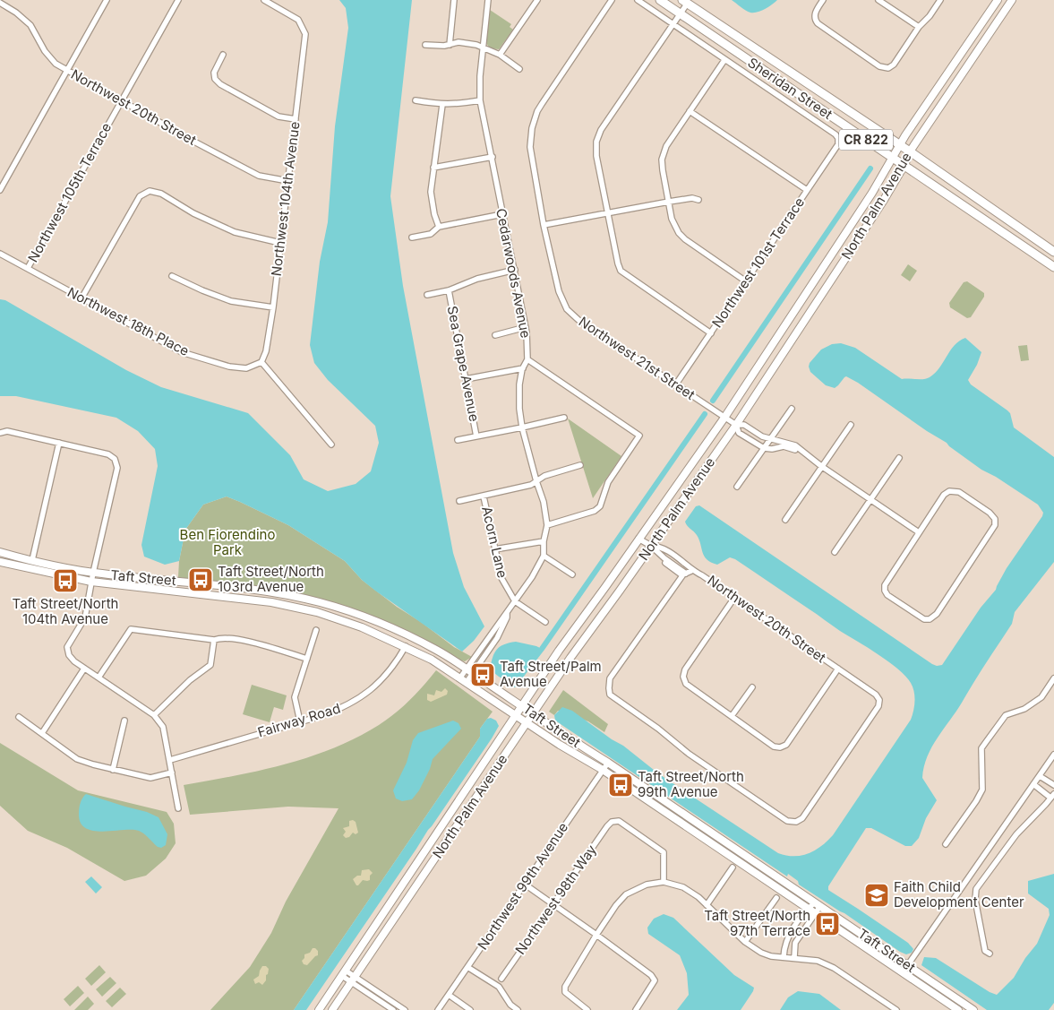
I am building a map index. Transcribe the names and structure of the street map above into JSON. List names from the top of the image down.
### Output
{
  "streets": {
    "main road": [
      "Sheridan Street",
      "CR 822",
      "North Palm Avenue",
      "Taft Street"
    ],
    "street": [
      "Northwest 20th Street",
      "Northwest 105th Terrace",
      "Northwest 104th Avenue",
      "Northwest 101st Terrace",
      "Cedarwoods Avenue",
      "Northwest 18th Place",
      "Northwest 21st Street",
      "Sea Grape Avenue",
      "Acorn Lane",
      "Fairway Road",
      "Northwest 99th Avenue",
      "Northwest 98th Way"
    ]
  },
  "crossings": [
    ["Sheridan Street", "North Palm Avenue"],
    ["Northwest 20th Street", "Northwest 105th Terrace"],
    ["Northwest 20th Street", "Northwest 104th Avenue"],
    ["Northwest 20th Street", "North Palm Avenue"],
    ["Northwest 105th Terrace", "Northwest 18th Place"],
    ["Northwest 104th Avenue", "Northwest 18th Place"],
    ["North Palm Avenue", "Northwest 21st Street"],
    ["North Palm Avenue", "Taft Street"],
    ["Northwest 101st Terrace", "Northwest 21st Street"],
    ["Taft Street", "Fairway Road"],
    ["Taft Street", "Northwest 99th Avenue"]
  ],
  "parks": ["Ben Fiorendino Park"],
  "places": {
    "bus stop": [
      "Taft Street/North 103rd Avenue",
      "Taft Street/North 104th Avenue",
      "Taft Street/Palm Avenue",
      "Taft Street/North 99th Avenue",
      "Taft Street/North 97th Terrace"
    ],
    "school or university": ["Faith Child Development Center"]
  }
}
